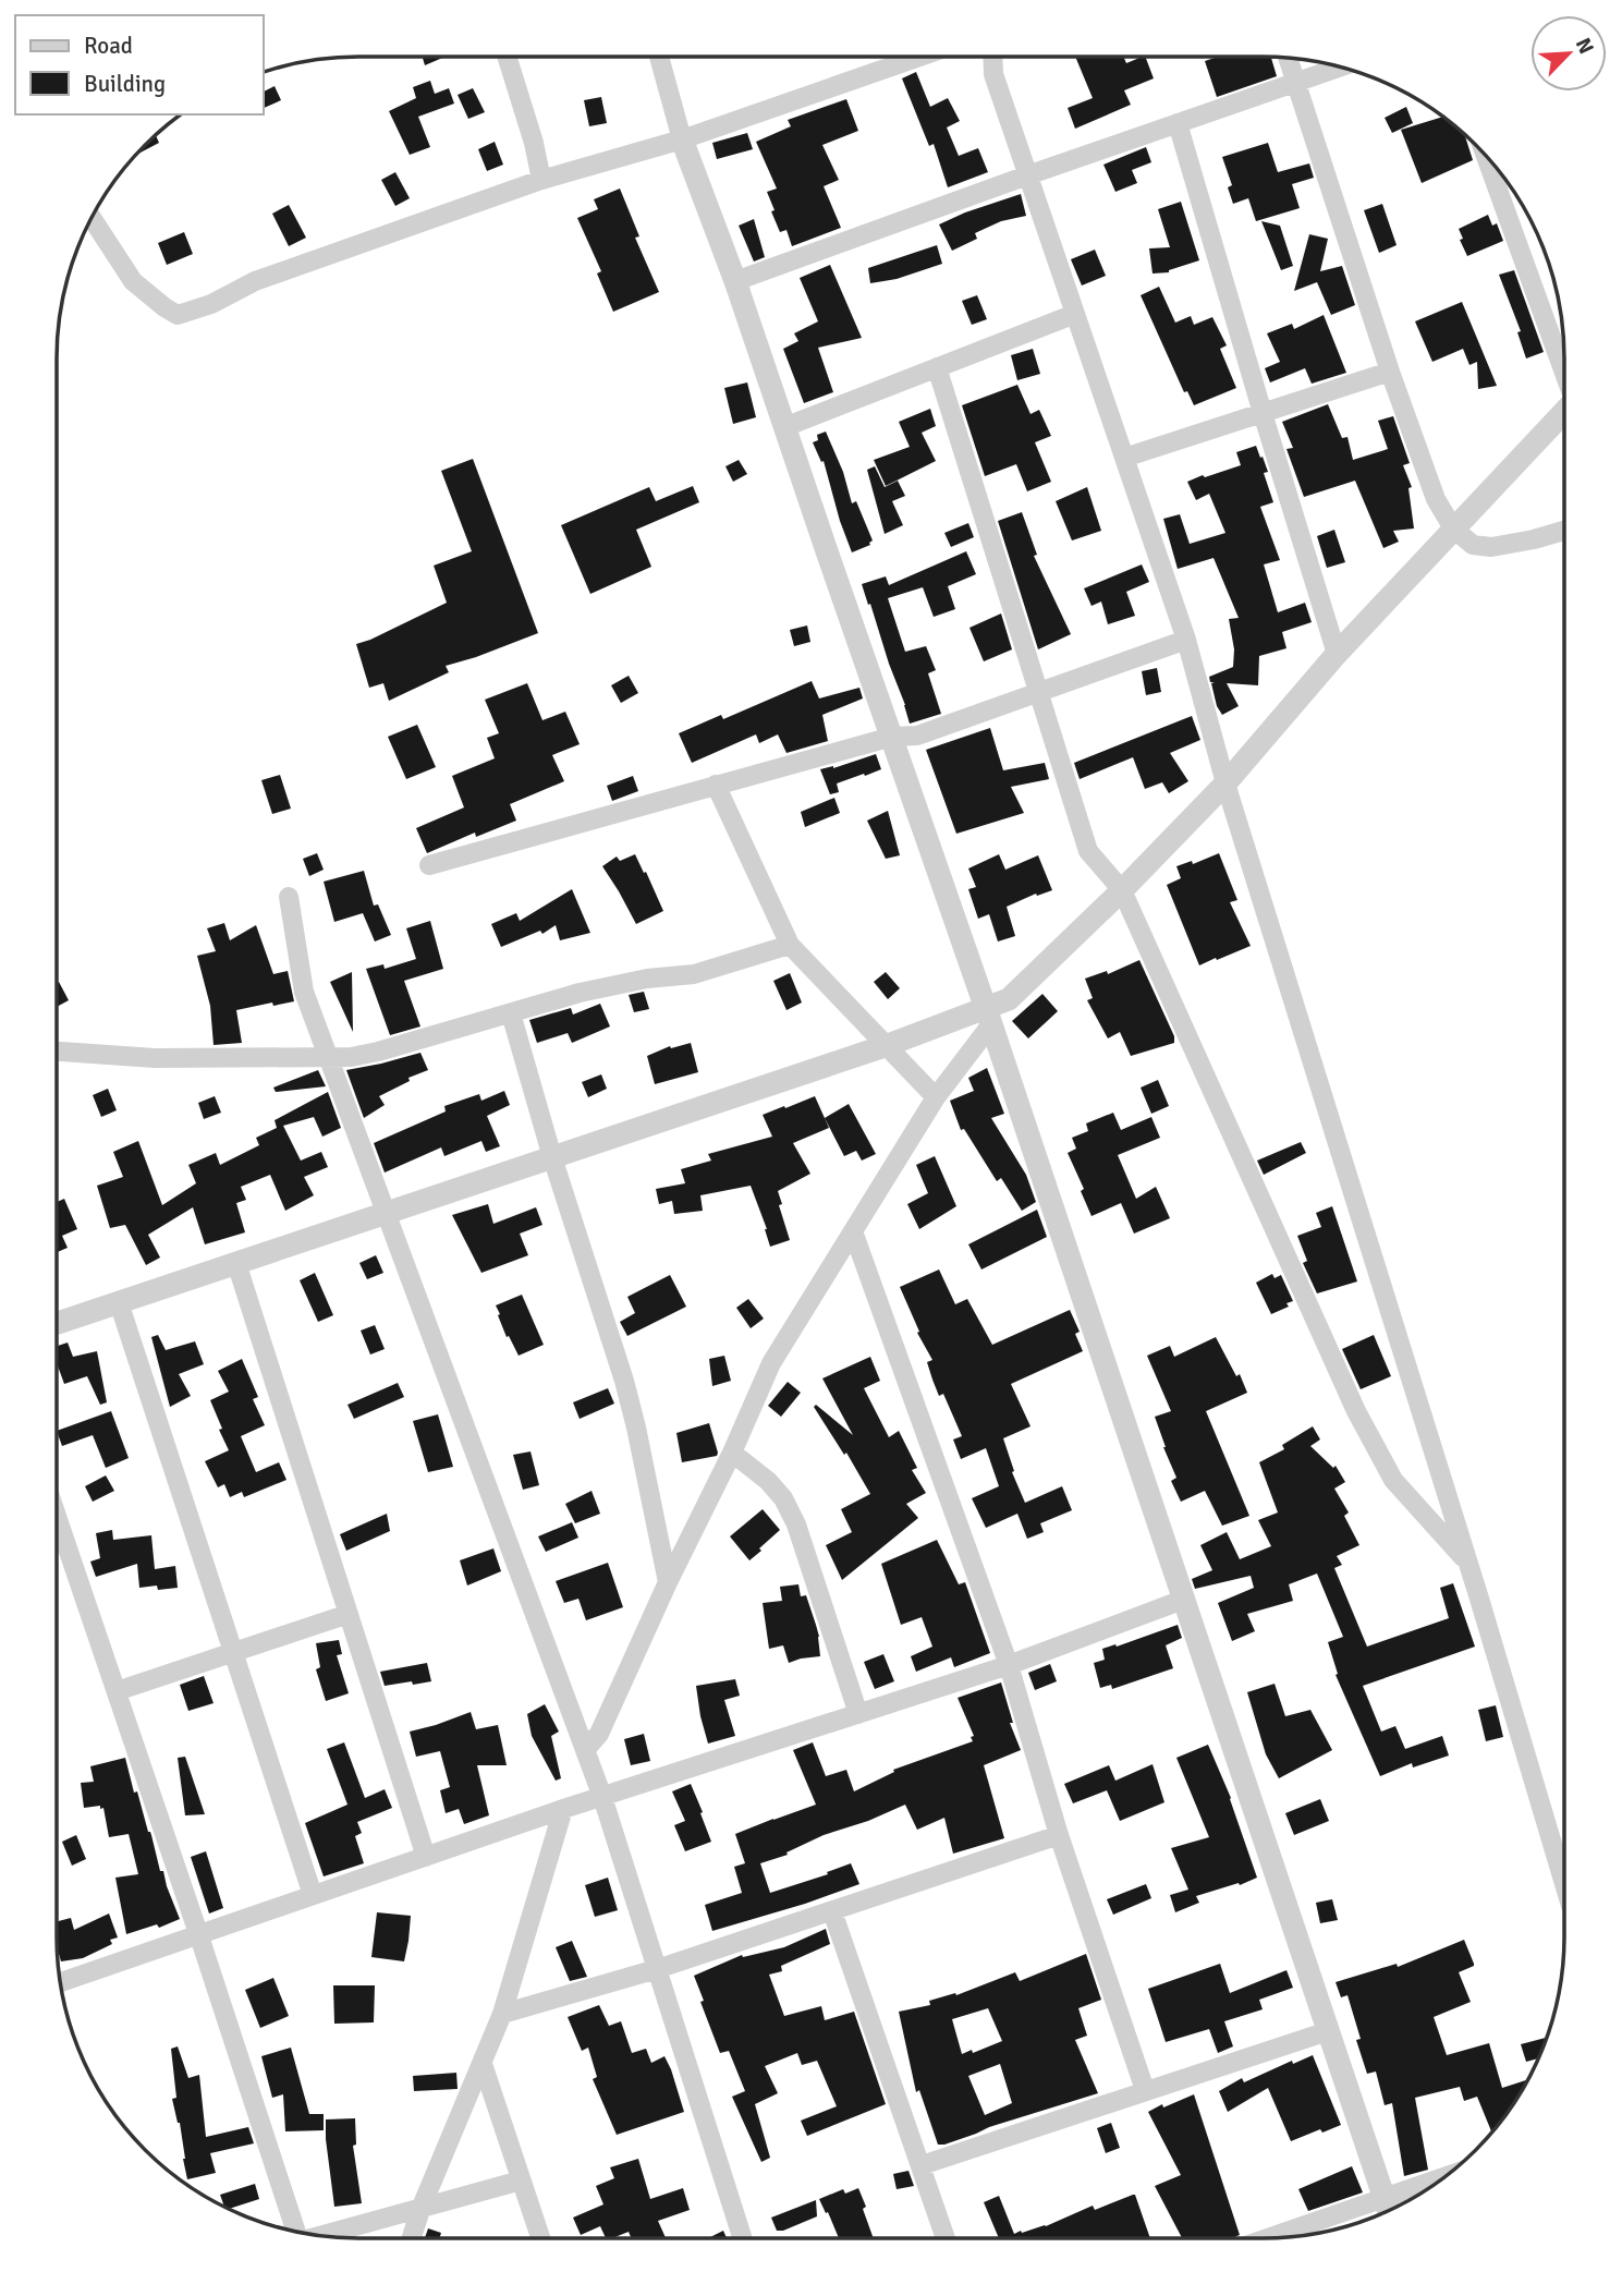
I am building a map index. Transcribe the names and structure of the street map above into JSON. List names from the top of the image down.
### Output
{
  "legend": ["Road", "Building"],
  "north": "top right"
}
